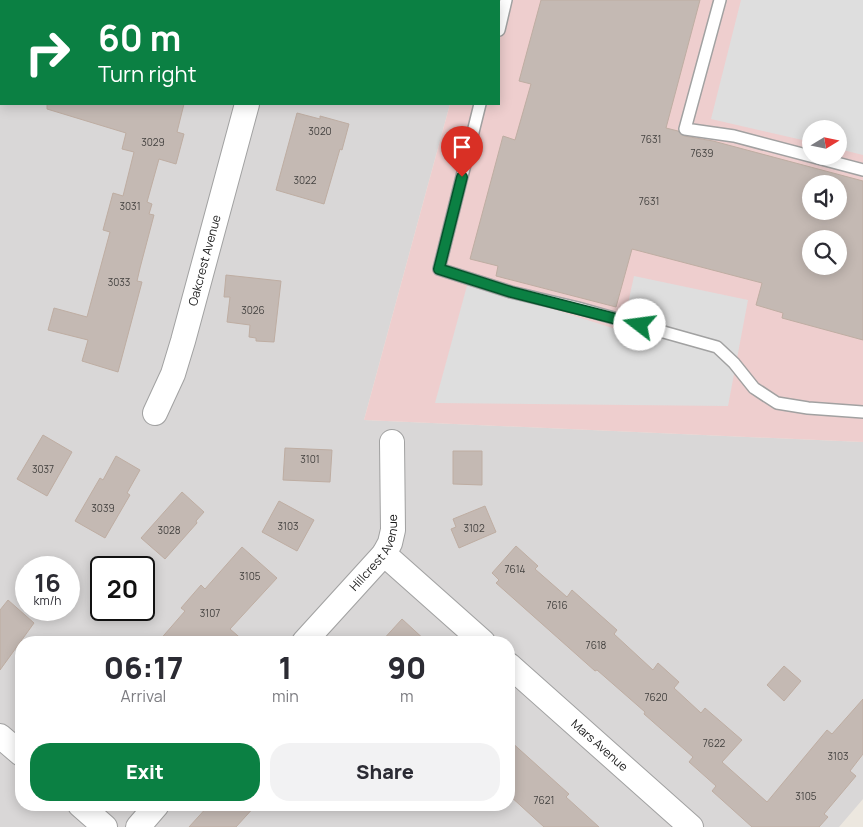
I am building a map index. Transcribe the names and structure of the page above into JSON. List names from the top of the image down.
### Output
{
  "streets": {
    "street": ["Oakcrest Avenue", "Hillcrest Avenue", "Mars Avenue"]
  },
  "house_numbers": [
    "3020",
    "7631",
    "3029",
    "7639",
    "3022",
    "7631",
    "3031",
    "3033",
    "3026",
    "3101",
    "3037",
    "3039",
    "3103",
    "3102",
    "3028",
    "7614",
    "3105",
    "7616",
    "3107",
    "7618",
    "7620",
    "7622",
    "3103",
    "3105",
    "7621"
  ],
  "north": "right",
  "page": {
    "turn": ["60 m", "Turn right"],
    "speed": "16 km/h",
    "limit": "20",
    "eta": [
      "06:17",
      "Arrival",
      "1",
      "min",
      "90",
      "m"
    ],
    "buttons": ["Exit", "Share"]
  }
}
